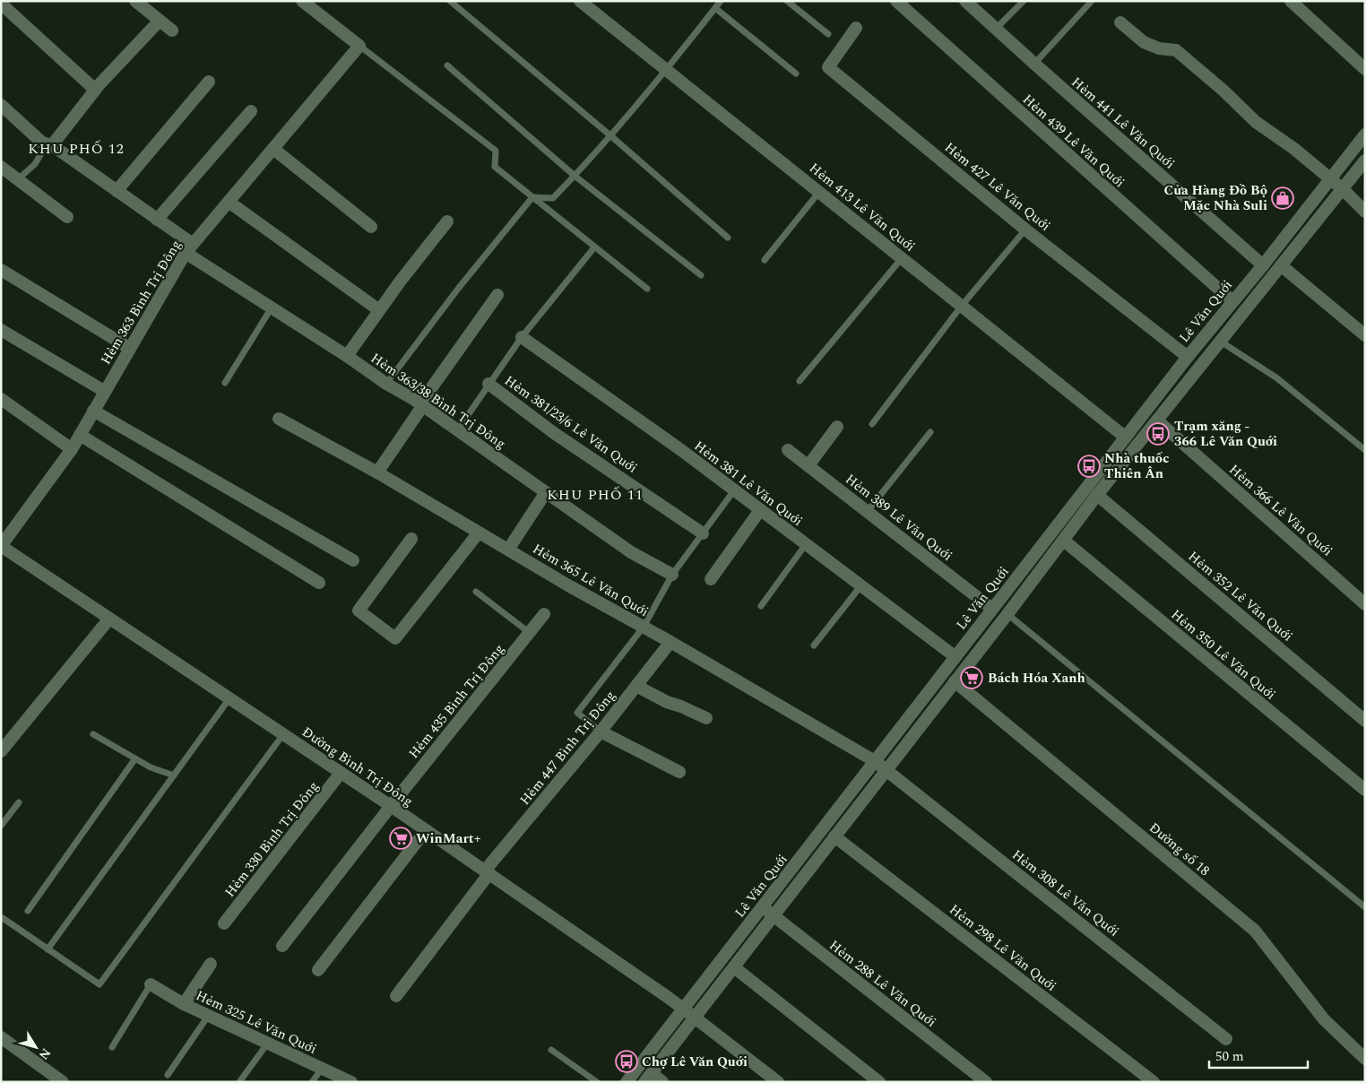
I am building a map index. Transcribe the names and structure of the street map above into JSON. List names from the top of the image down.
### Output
{
  "streets": {
    "street": [
      "Hẻm 441 Lê Văn Quới",
      "Hẻm 439 Lê Văn Quới",
      "Hẻm 427 Lê Văn Quới",
      "Hẻm 413 Lê Văn Quới",
      "Hẻm 363 Bình Trị Đông",
      "Lê Văn Quới",
      "Hẻm 363/38 Bình Trị Đông",
      "Hẻm 381/23/6 Lê Văn Quới",
      "Hẻm 381 Lê Văn Quới",
      "Hẻm 366 Lê Văn Quới",
      "Hẻm 389 Lê Văn Quới",
      "Hẻm 365 Lê Văn Quới",
      "Hẻm 352 Lê Văn Quới",
      "Hẻm 350 Lê Văn Quới",
      "Hẻm 435 Bình Trị Đông",
      "Hẻm 447 Bình Trị Đông",
      "Đường Bình Trị Đông",
      "Hẻm 330 Bình Trị Đông",
      "Đường số 18",
      "Hẻm 308 Lê Văn Quới",
      "Hẻm 298 Lê Văn Quới",
      "Hẻm 288 Lê Văn Quới",
      "Hẻm 325 Lê Văn Quới"
    ]
  },
  "crossings": [
    ["Hẻm 441 Lê Văn Quới", "Lê Văn Quới"],
    ["Hẻm 439 Lê Văn Quới", "Lê Văn Quới"],
    ["Hẻm 427 Lê Văn Quới", "Lê Văn Quới"],
    ["Hẻm 413 Lê Văn Quới", "Lê Văn Quới"],
    ["Hẻm 363 Bình Trị Đông", "Hẻm 363/38 Bình Trị Đông"],
    ["Hẻm 363 Bình Trị Đông", "Đường Bình Trị Đông"],
    ["Lê Văn Quới", "Hẻm 381 Lê Văn Quới"],
    ["Lê Văn Quới", "Hẻm 366 Lê Văn Quới"],
    ["Lê Văn Quới", "Hẻm 389 Lê Văn Quới"],
    ["Lê Văn Quới", "Hẻm 365 Lê Văn Quới"],
    ["Lê Văn Quới", "Hẻm 352 Lê Văn Quới"],
    ["Lê Văn Quới", "Hẻm 350 Lê Văn Quới"],
    ["Lê Văn Quới", "Đường Bình Trị Đông"],
    ["Lê Văn Quới", "Đường số 18"],
    ["Lê Văn Quới", "Hẻm 308 Lê Văn Quới"],
    ["Lê Văn Quới", "Hẻm 298 Lê Văn Quới"],
    ["Lê Văn Quới", "Hẻm 288 Lê Văn Quới"],
    ["Hẻm 365 Lê Văn Quới", "Hẻm 447 Bình Trị Đông"],
    ["Hẻm 365 Lê Văn Quới", "Hẻm 308 Lê Văn Quới"],
    ["Hẻm 435 Bình Trị Đông", "Đường Bình Trị Đông"],
    ["Hẻm 447 Bình Trị Đông", "Đường Bình Trị Đông"],
    ["Đường Bình Trị Đông", "Hẻm 330 Bình Trị Đông"]
  ],
  "districts": ["KHU PHỐ 12", "KHU PHỐ 11"],
  "places": {
    "shop": ["Cửa Hàng Đồ Bộ Mặc Nhà Suli"],
    "bus stop": ["Trạm xăng - 366 Lê Văn Quới", "Nhà thuốc Thiên Ân", "Chợ Lê Văn Quới"],
    "supermarket": ["Bách Hóa Xanh", "WinMart+"]
  },
  "scale_bar": "50 m",
  "north": "bottom right"
}
